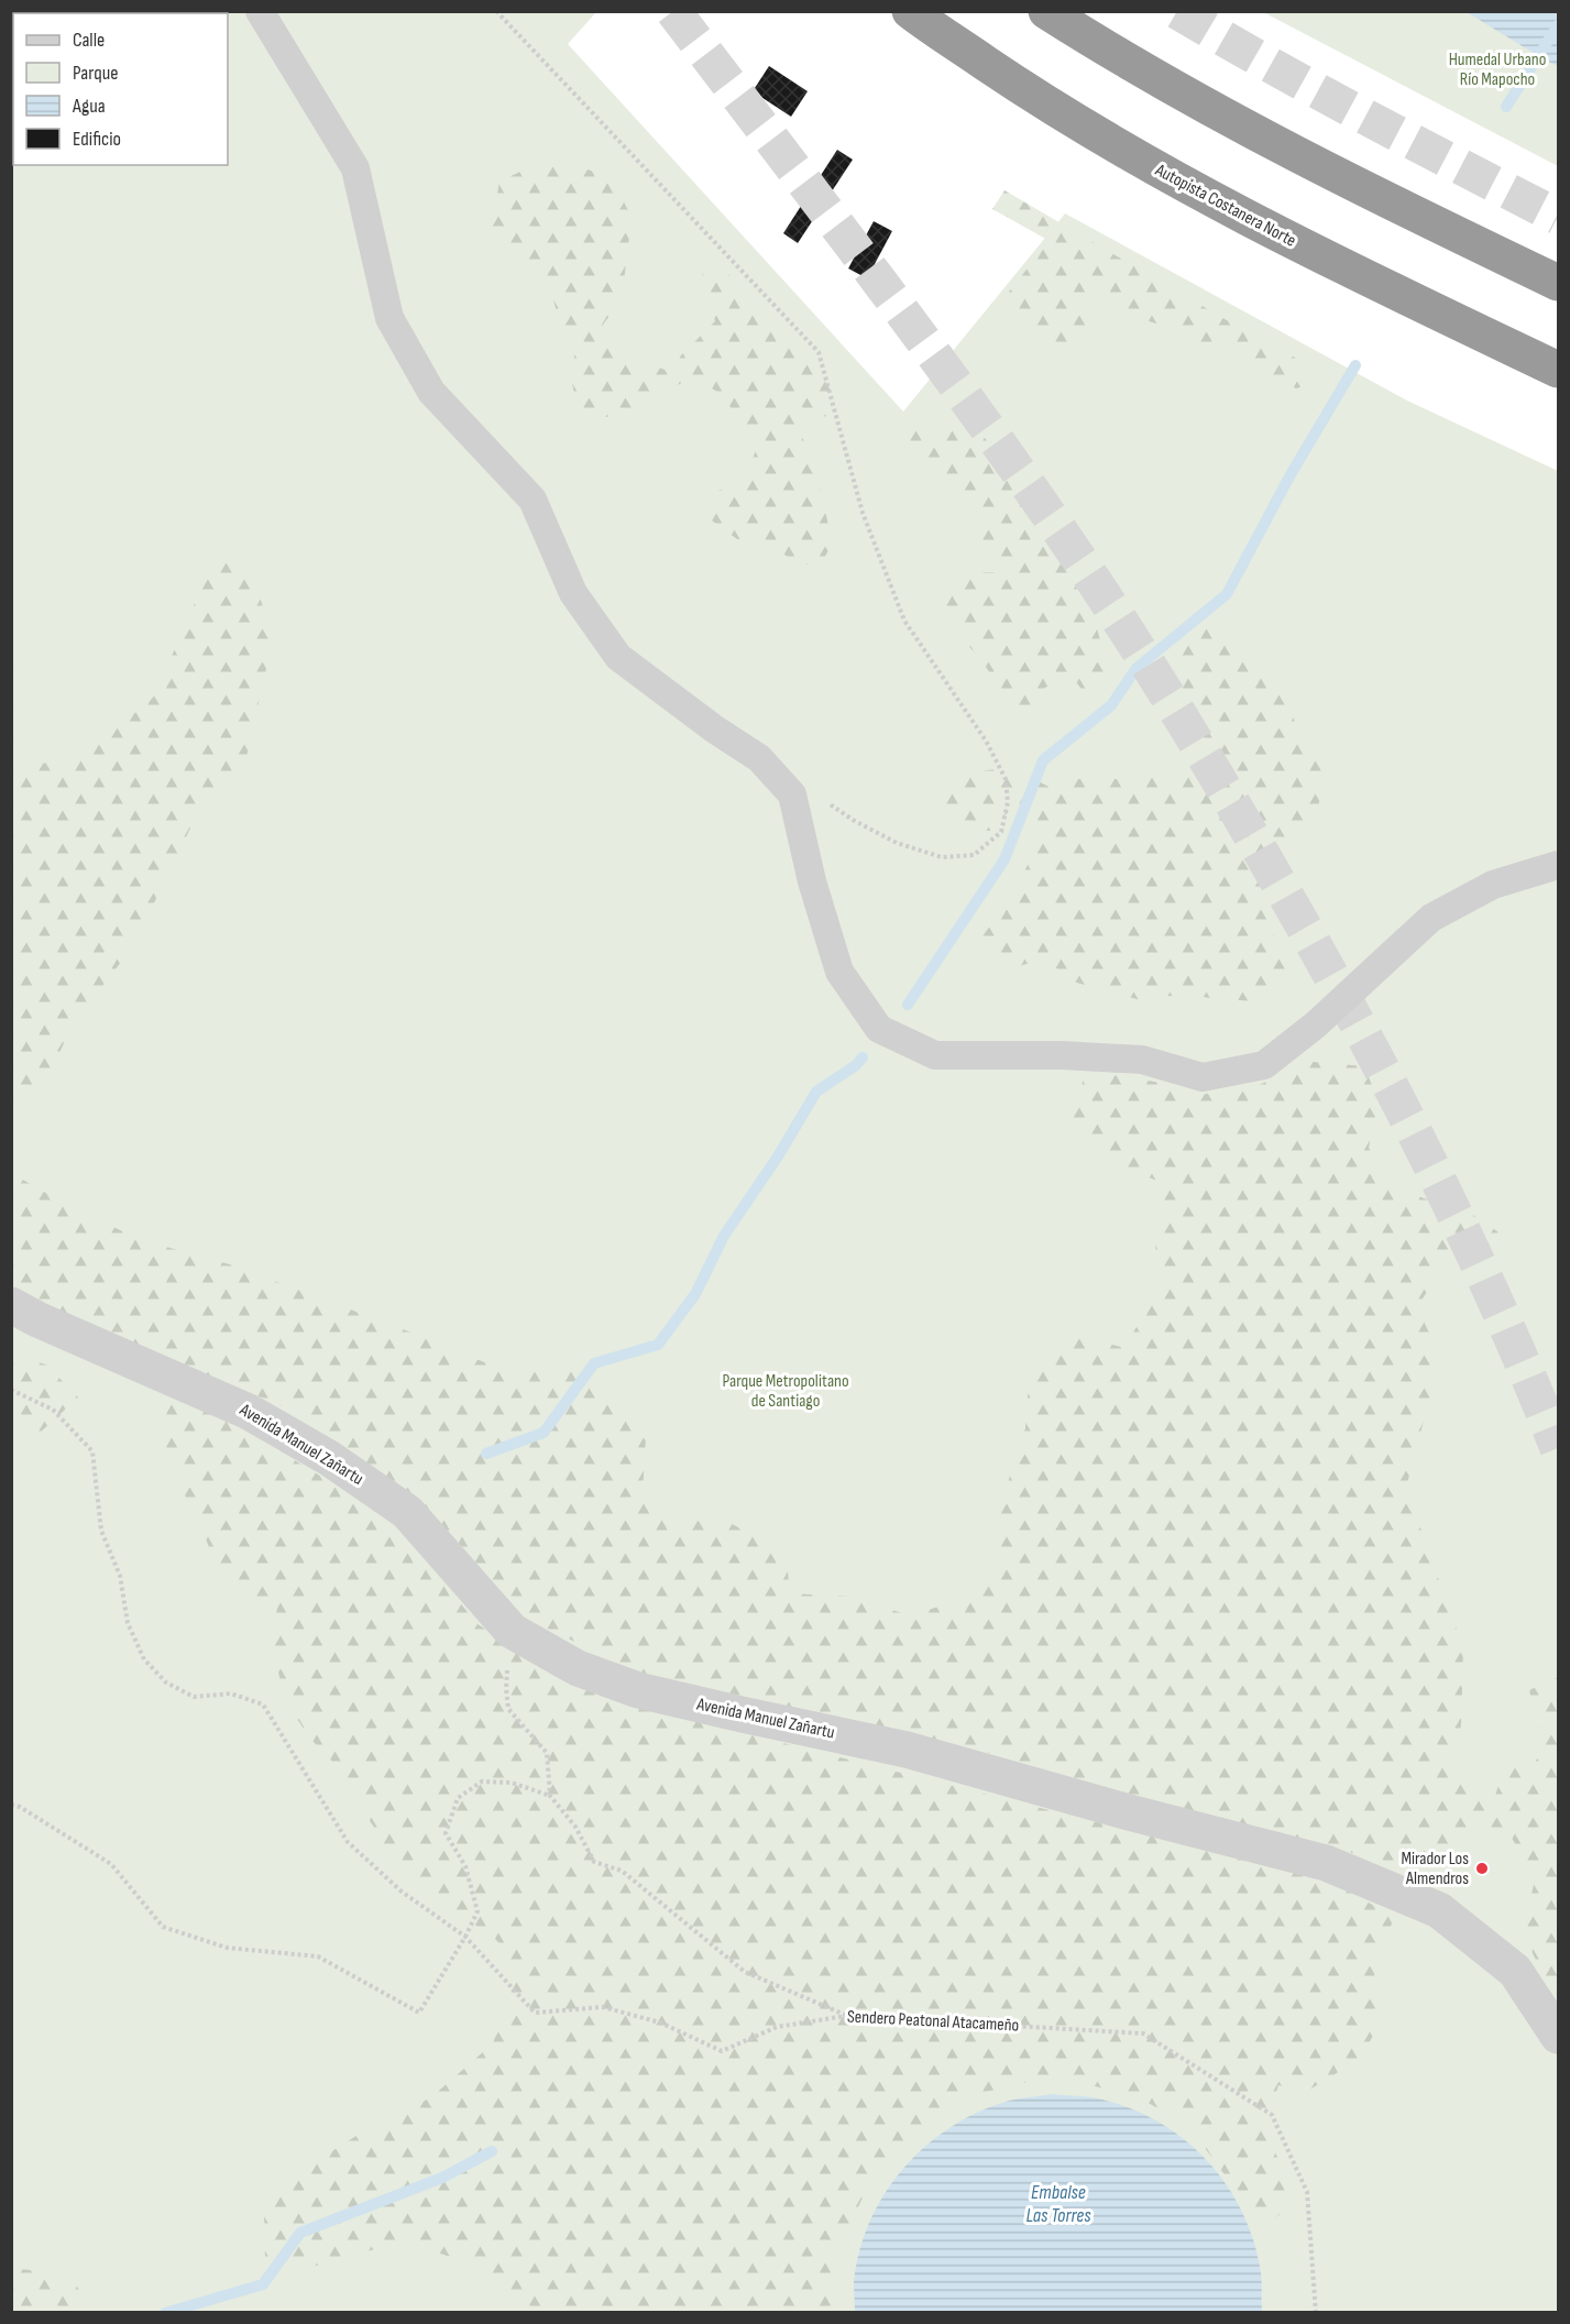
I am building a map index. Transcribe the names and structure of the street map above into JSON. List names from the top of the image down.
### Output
{
  "streets": {
    "highway": ["Autopista Costanera Norte"],
    "street": ["Avenida Manuel Zañartu"],
    "path": ["Sendero Peatonal Atacameño"]
  },
  "water": ["Embalse Las Torres"],
  "parks": ["Humedal Urbano Río Mapocho", "Parque Metropolitano de Santiago"],
  "places": ["Mirador Los Almendros"],
  "legend": [
    "Calle",
    "Parque",
    "Agua",
    "Edificio"
  ]
}
